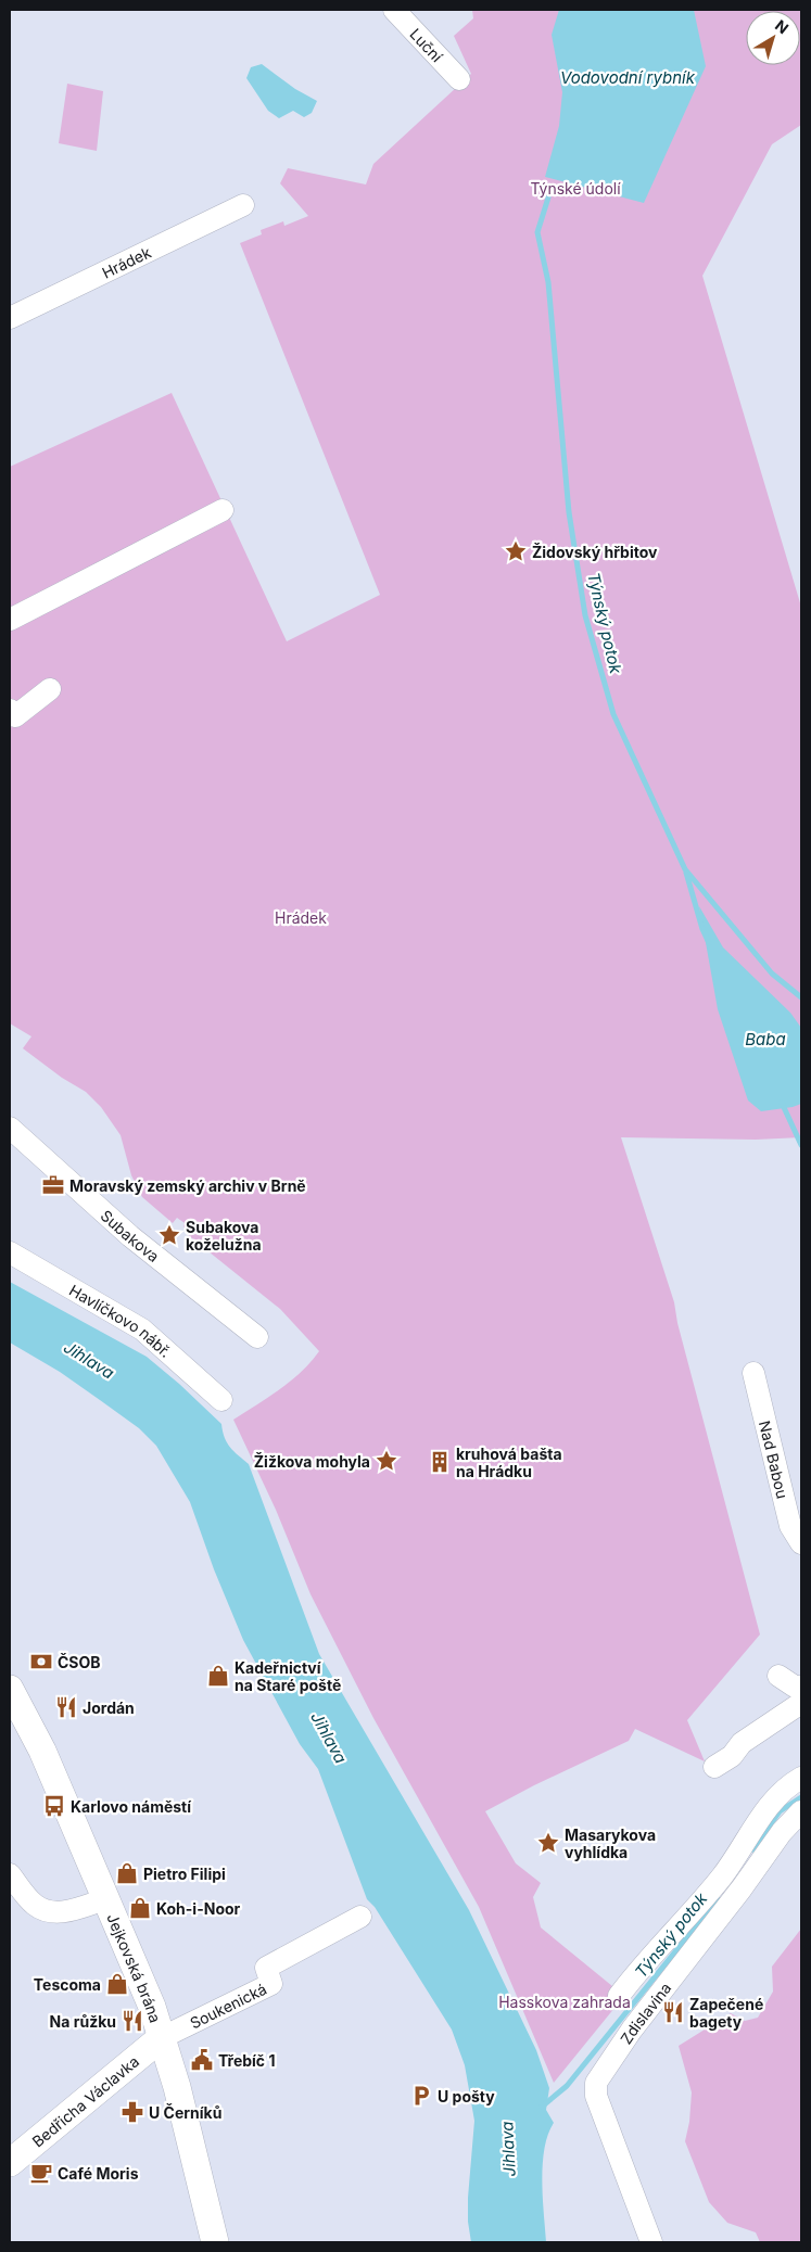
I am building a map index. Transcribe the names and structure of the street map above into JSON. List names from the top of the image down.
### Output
{
  "streets": {
    "street": [
      "Luční",
      "Hrádek",
      "Subakova",
      "Havlíčkovo nábř.",
      "Nad Babou",
      "Jejkovská brána",
      "Soukenická",
      "Zdislavina",
      "Bedřicha Václavka"
    ]
  },
  "crossings": [
    ["Jejkovská brána", "Soukenická"],
    ["Jejkovská brána", "Bedřicha Václavka"],
    ["Soukenická", "Bedřicha Václavka"]
  ],
  "water": [
    "Vodovodní rybník",
    "Týnský potok",
    "Baba",
    "Jihlava"
  ],
  "parks": ["Týnské údolí", "Hrádek", "Hasskova zahrada"],
  "places": {
    "place": [
      "Židovský hřbitov",
      "Subakova koželužna",
      "Žižkova mohyla",
      "Masarykova vyhlídka"
    ],
    "office": ["Moravský zemský archiv v Brně"],
    "building": ["kruhová bašta na Hrádku"],
    "bank": ["ČSOB"],
    "shop": [
      "Kadeřnictví na Staré poště",
      "Pietro Filipi",
      "Koh-i-Noor",
      "Tescoma"
    ],
    "restaurant": ["Jordán", "Zapečené bagety", "Na růžku"],
    "bus stop": ["Karlovo náměstí"],
    "public building": ["Třebíč 1"],
    "parking": ["U pošty"],
    "pharmacy": ["U Černíků"],
    "cafe": ["Café Moris"]
  },
  "north": "top right"
}
